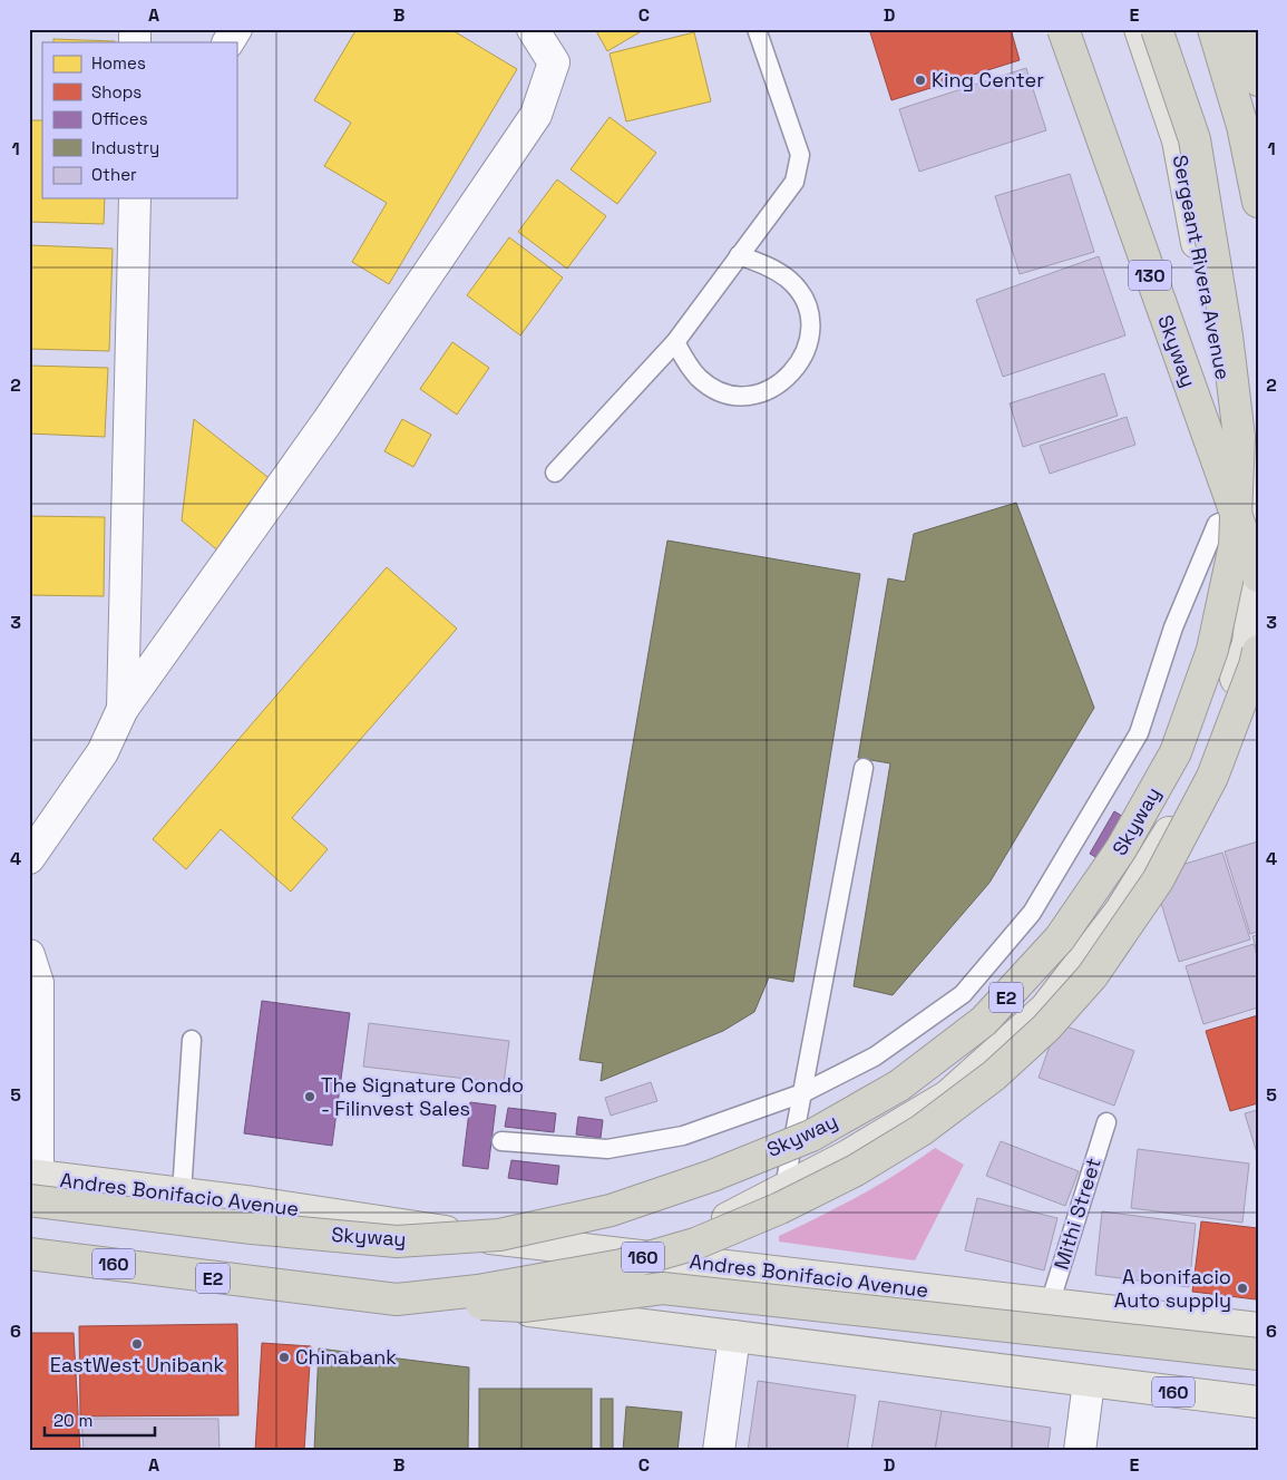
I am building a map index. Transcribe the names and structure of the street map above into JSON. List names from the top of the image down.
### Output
{
  "streets": {
    "highway": ["Skyway", "E2"],
    "main road": [
      "Sergeant Rivera Avenue",
      "130",
      "Andres Bonifacio Avenue",
      "160"
    ],
    "lane": ["Mithi Street"]
  },
  "crossings": [
    ["Skyway", "Andres Bonifacio Avenue"],
    ["E2", "160"],
    ["Andres Bonifacio Avenue", "Mithi Street"]
  ],
  "places": [
    "King Center",
    "The Signature Condo - Filinvest Sales",
    "A bonifacio Auto supply",
    "EastWest Unibank",
    "Chinabank"
  ],
  "legend": [
    "Homes",
    "Shops",
    "Offices",
    "Industry",
    "Other"
  ],
  "scale_bar": "20 m",
  "grid": {
    "columns": [
      "A",
      "B",
      "C",
      "D",
      "E"
    ],
    "rows": [
      "1",
      "2",
      "3",
      "4",
      "5",
      "6"
    ]
  }
}
